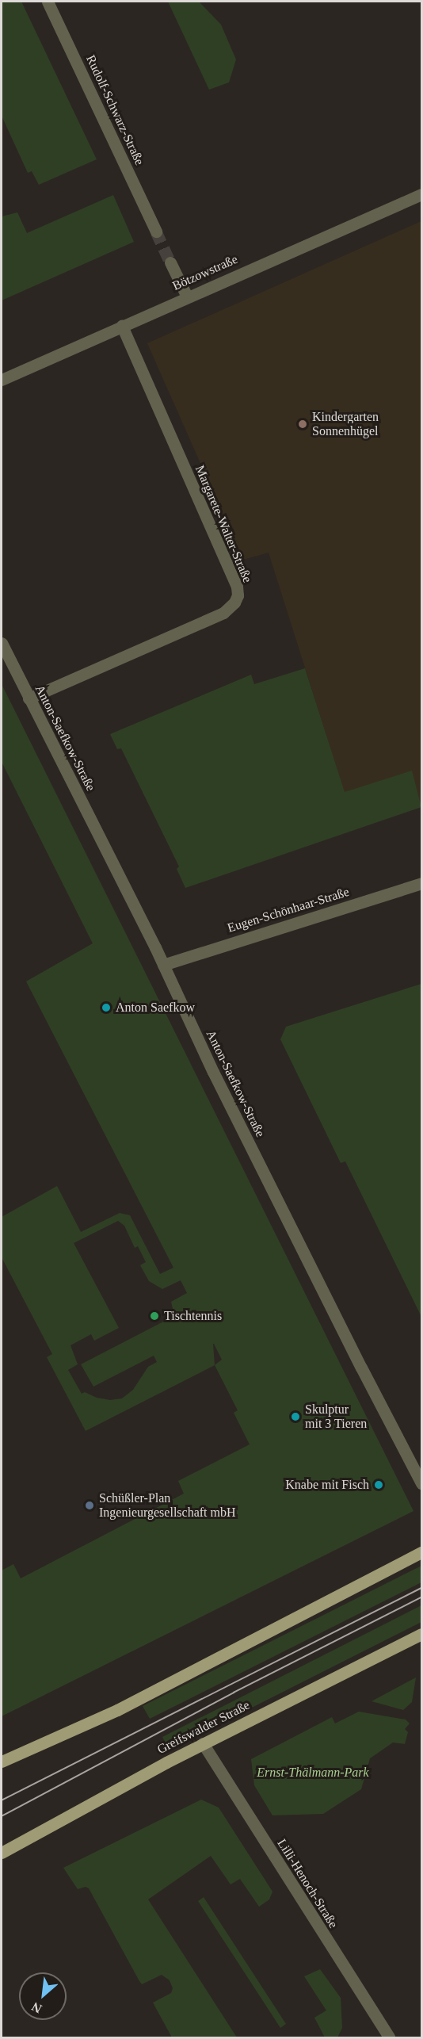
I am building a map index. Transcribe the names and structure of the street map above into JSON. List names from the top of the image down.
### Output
{
  "streets": {
    "main road": ["Greifswalder Straße"],
    "street": [
      "Rudolf-Schwarz-Straße",
      "Bötzowstraße",
      "Margarete-Walter-Straße",
      "Anton-Saefkow-Straße",
      "Eugen-Schönhaar-Straße",
      "Lilli-Henoch-Straße"
    ]
  },
  "crossings": [
    ["Bötzowstraße", "Margarete-Walter-Straße"],
    ["Margarete-Walter-Straße", "Anton-Saefkow-Straße"],
    ["Anton-Saefkow-Straße", "Eugen-Schönhaar-Straße"],
    ["Greifswalder Straße", "Lilli-Henoch-Straße"]
  ],
  "parks": ["Ernst-Thälmann-Park"],
  "places": [
    "Kindergarten Sonnenhügel",
    "Anton Saefkow",
    "Tischtennis",
    "Skulptur mit 3 Tieren",
    "Knabe mit Fisch",
    "Schüßler-Plan Ingenieurgesellschaft mbH"
  ],
  "north": "bottom left"
}
